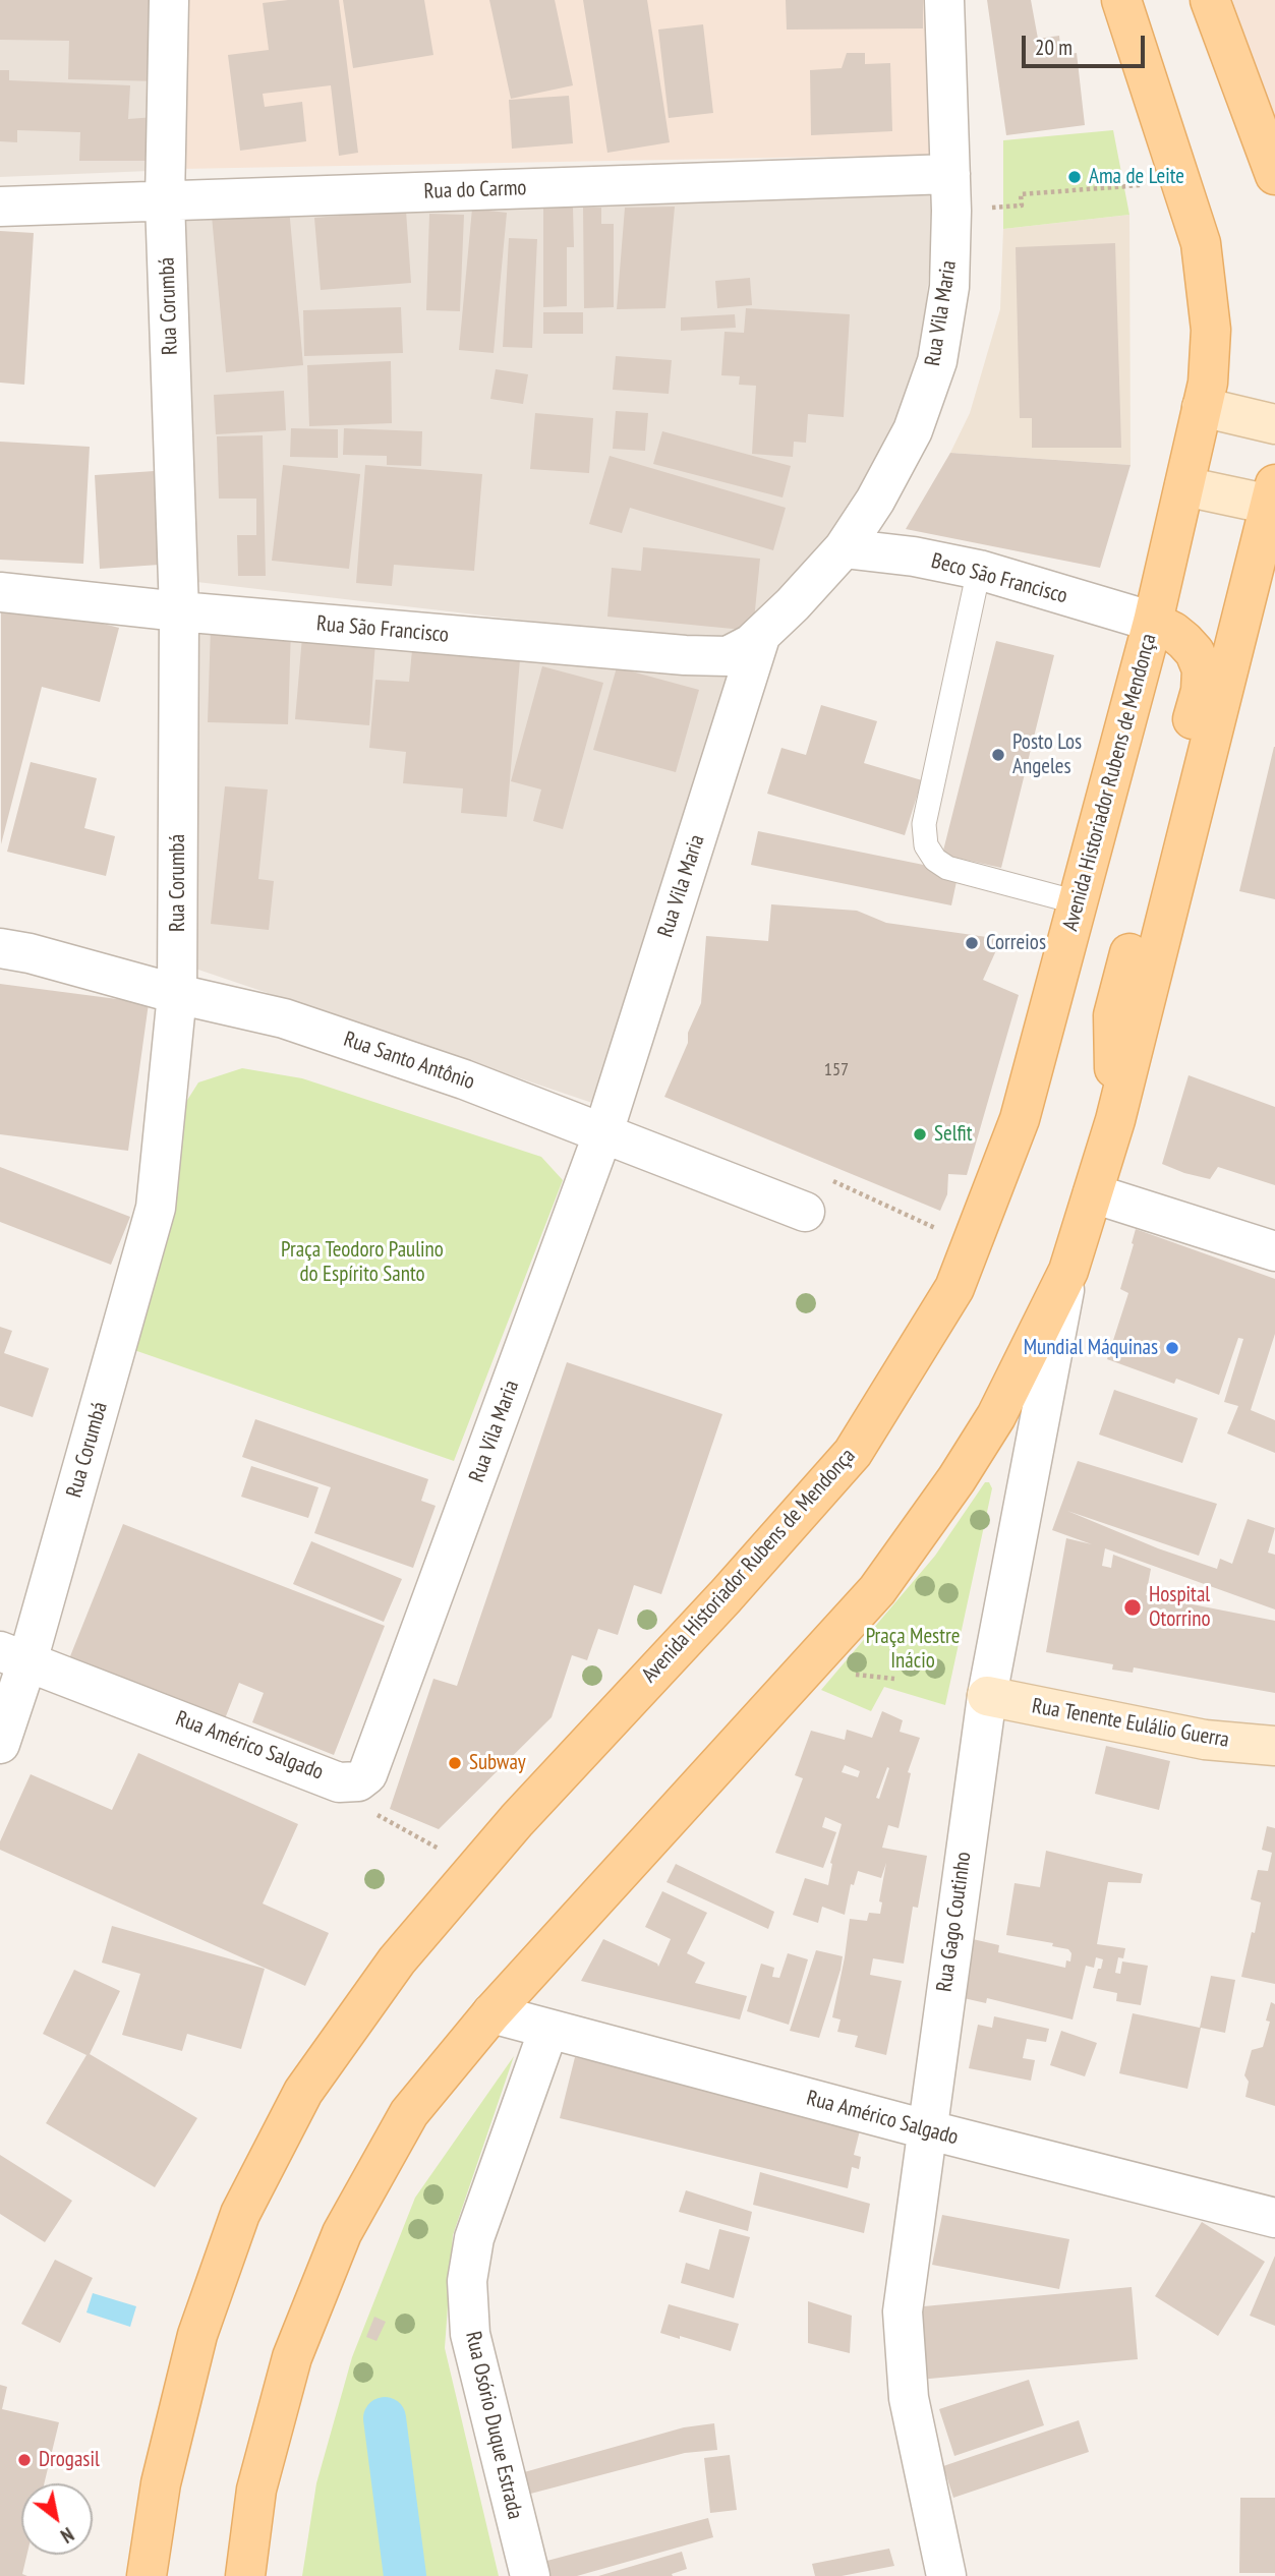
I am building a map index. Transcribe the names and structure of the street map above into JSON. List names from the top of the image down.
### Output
{
  "streets": {
    "main road": ["Avenida Historiador Rubens de Mendonça"],
    "street": [
      "Rua do Carmo",
      "Rua Corumbá",
      "Rua Vila Maria",
      "Beco São Francisco",
      "Rua São Francisco",
      "Rua Santo Antônio",
      "Rua Tenente Eulálio Guerra",
      "Rua Américo Salgado",
      "Rua Gago Coutinho",
      "Rua Osório Duque Estrada"
    ]
  },
  "crossings": [
    ["Rua do Carmo", "Rua Corumbá"],
    ["Rua do Carmo", "Rua Vila Maria"],
    ["Rua Corumbá", "Rua São Francisco"],
    ["Rua Corumbá", "Rua Santo Antônio"],
    ["Rua Corumbá", "Rua Américo Salgado"],
    ["Rua Vila Maria", "Beco São Francisco"],
    ["Rua Vila Maria", "Rua São Francisco"],
    ["Rua Vila Maria", "Rua Santo Antônio"],
    ["Rua Vila Maria", "Rua Américo Salgado"],
    ["Beco São Francisco", "Avenida Historiador Rubens de Mendonça"],
    ["Rua Tenente Eulálio Guerra", "Rua Gago Coutinho"],
    ["Rua Américo Salgado", "Rua Gago Coutinho"],
    ["Rua Américo Salgado", "Rua Osório Duque Estrada"]
  ],
  "parks": ["Praça Teodoro Paulino do Espírito Santo", "Praça Mestre Inácio"],
  "places": [
    "Ama de Leite",
    "Posto Los Angeles",
    "Correios",
    "Selfit",
    "Mundial Máquinas",
    "Hospital Otorrino",
    "Subway",
    "Drogasil"
  ],
  "house_numbers": ["157"],
  "scale_bar": "20 m",
  "north": "bottom right"
}
